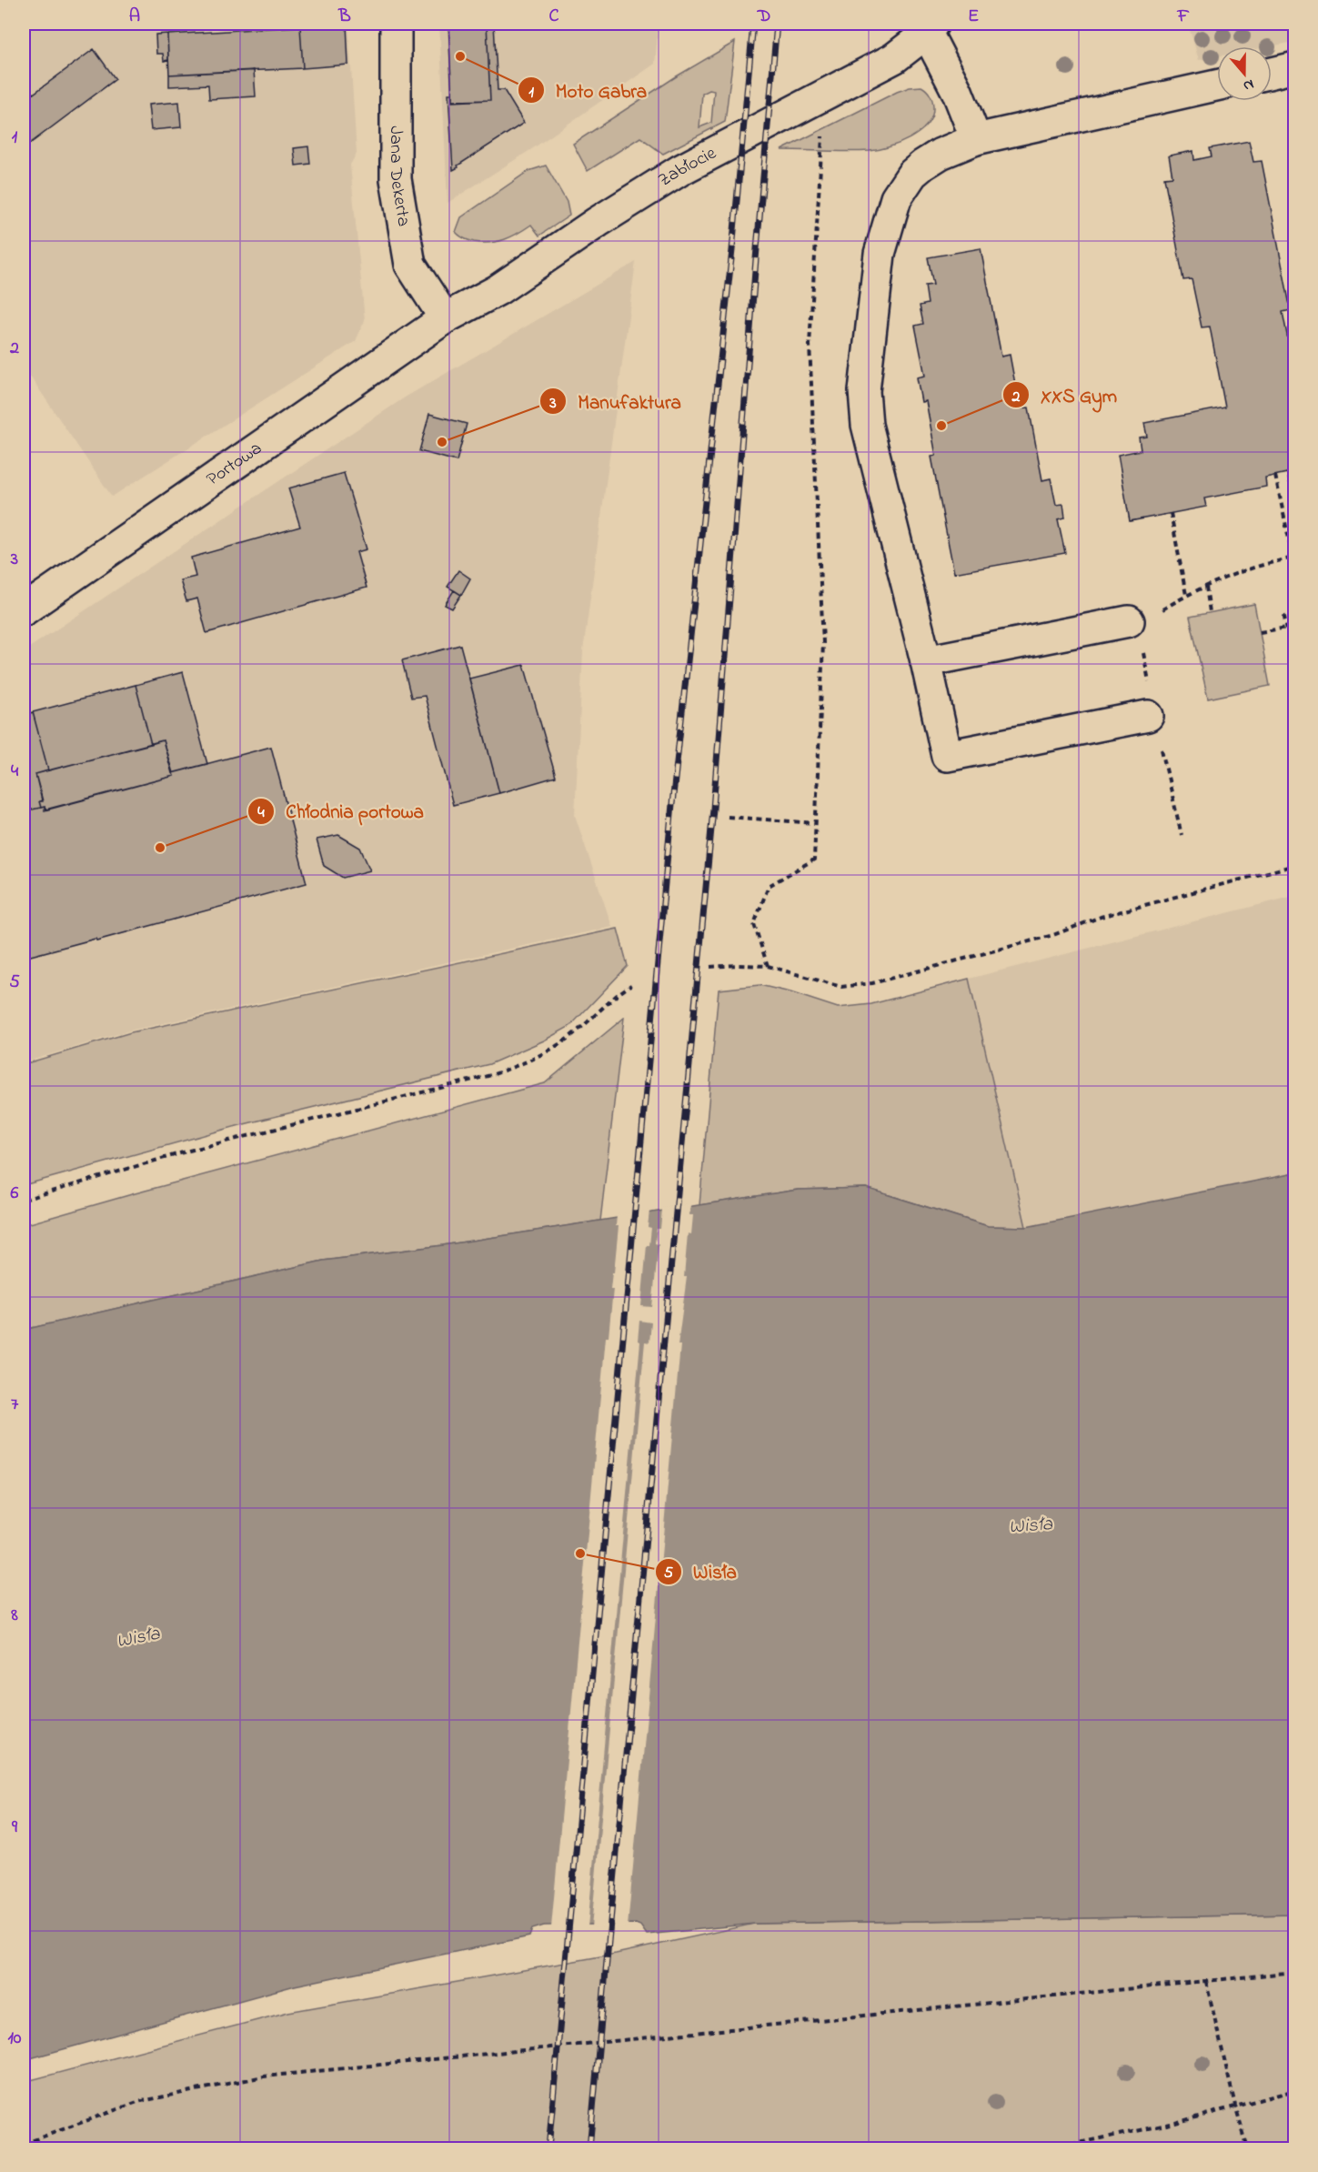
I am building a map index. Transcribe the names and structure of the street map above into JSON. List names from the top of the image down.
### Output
{
  "streets": {
    "street": ["Zabłocie", "Jana Dekerta", "Portowa"]
  },
  "crossings": [
    ["Zabłocie", "Jana Dekerta"],
    ["Zabłocie", "Portowa"],
    ["Jana Dekerta", "Portowa"]
  ],
  "water": ["Wisła"],
  "places": [
    "Moto Gabra",
    "XXS Gym",
    "Manufaktura",
    "Chłodnia portowa",
    "Wisła"
  ],
  "north": "bottom",
  "grid": {
    "columns": [
      "A",
      "B",
      "C",
      "D",
      "E",
      "F"
    ],
    "rows": [
      "1",
      "2",
      "3",
      "4",
      "5",
      "6",
      "7",
      "8",
      "9",
      "10"
    ]
  }
}
